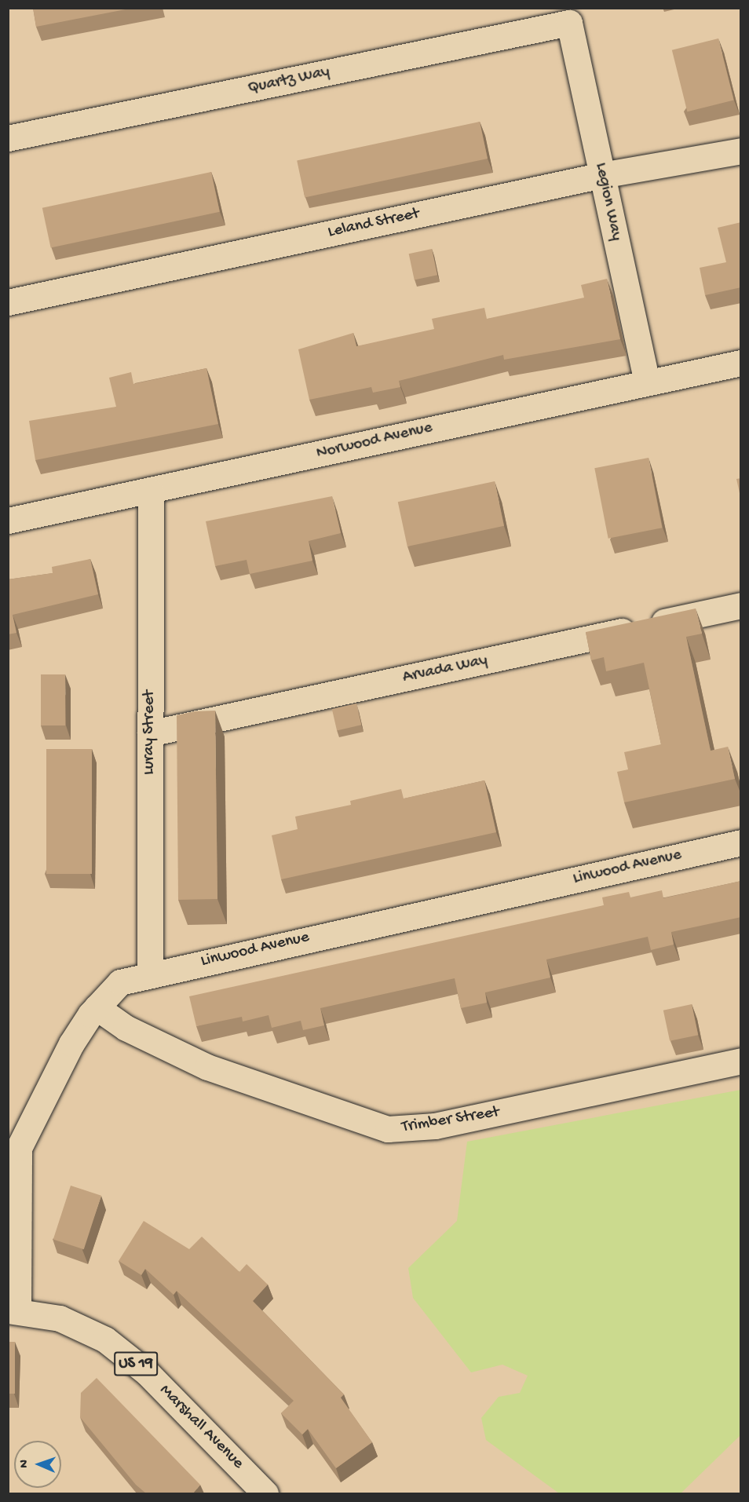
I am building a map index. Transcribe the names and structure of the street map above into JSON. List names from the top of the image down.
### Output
{
  "streets": {
    "street": [
      "Quartz Way",
      "Legion Way",
      "Leland Street",
      "Norwood Avenue",
      "Arvada Way",
      "Luray Street",
      "Linwood Avenue",
      "Trimber Street",
      "US 19",
      "Marshall Avenue"
    ]
  },
  "crossings": [
    ["Quartz Way", "Legion Way"],
    ["Legion Way", "Leland Street"],
    ["Legion Way", "Norwood Avenue"],
    ["Norwood Avenue", "Luray Street"],
    ["Arvada Way", "Luray Street"],
    ["Luray Street", "Linwood Avenue"],
    ["Linwood Avenue", "Trimber Street"],
    ["Linwood Avenue", "Marshall Avenue"]
  ],
  "north": "left"
}
